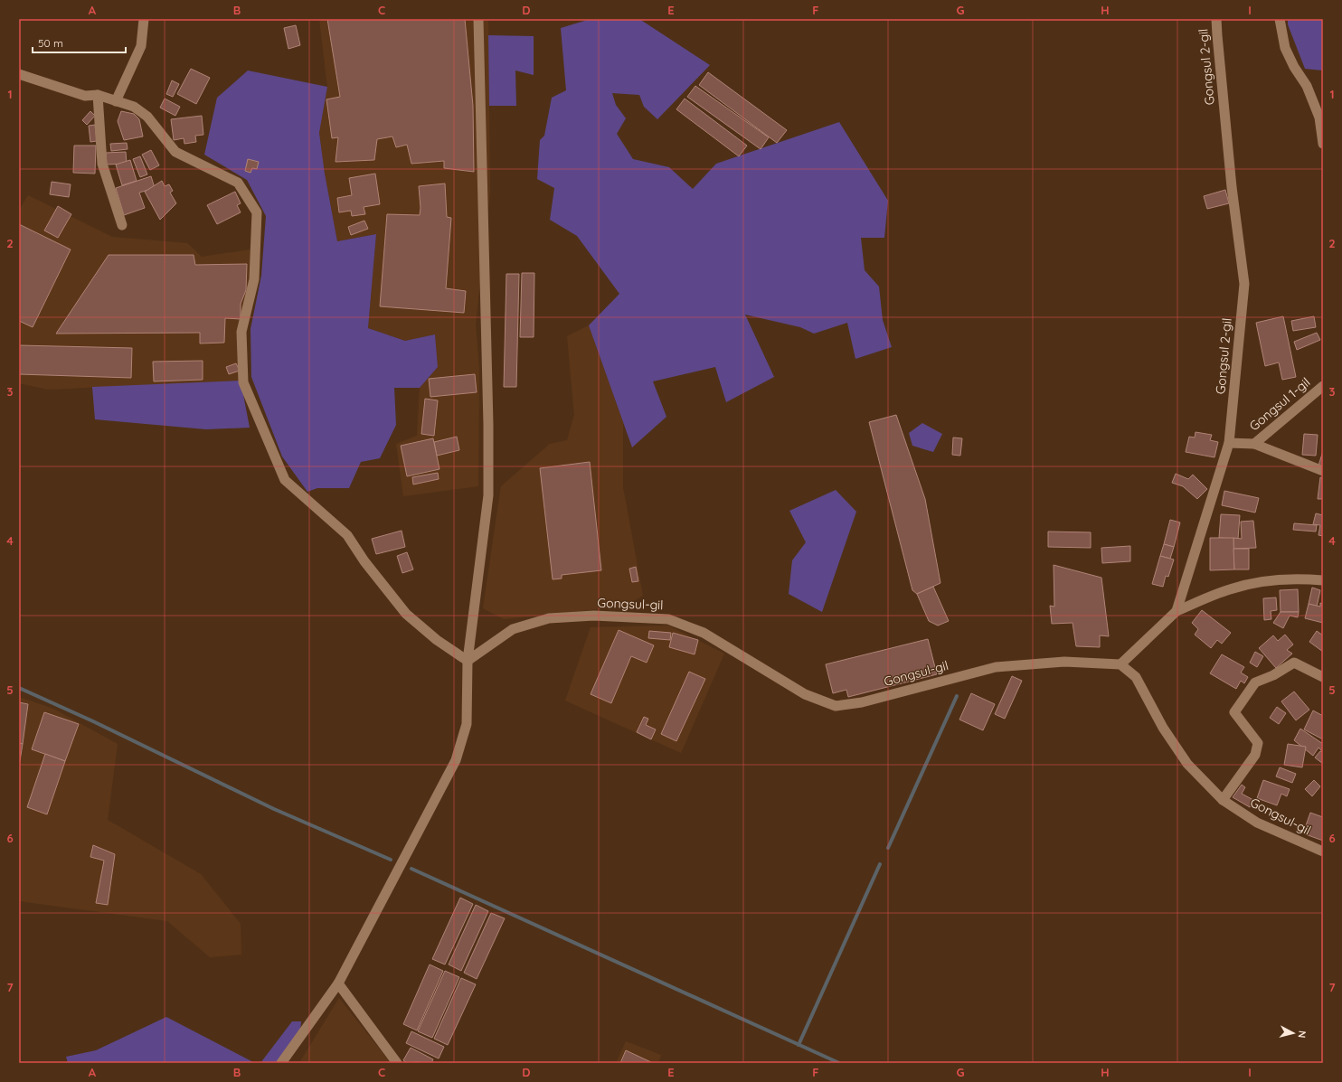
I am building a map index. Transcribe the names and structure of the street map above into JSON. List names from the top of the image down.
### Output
{
  "streets": {
    "street": ["Gongsul 2-gil", "Gongsul 1-gil", "Gongsul-gil"]
  },
  "crossings": [
    ["Gongsul 2-gil", "Gongsul 1-gil"],
    ["Gongsul 2-gil", "Gongsul-gil"]
  ],
  "scale_bar": "50 m",
  "north": "right",
  "grid": {
    "columns": [
      "A",
      "B",
      "C",
      "D",
      "E",
      "F",
      "G",
      "H",
      "I"
    ],
    "rows": [
      "1",
      "2",
      "3",
      "4",
      "5",
      "6",
      "7"
    ]
  }
}
